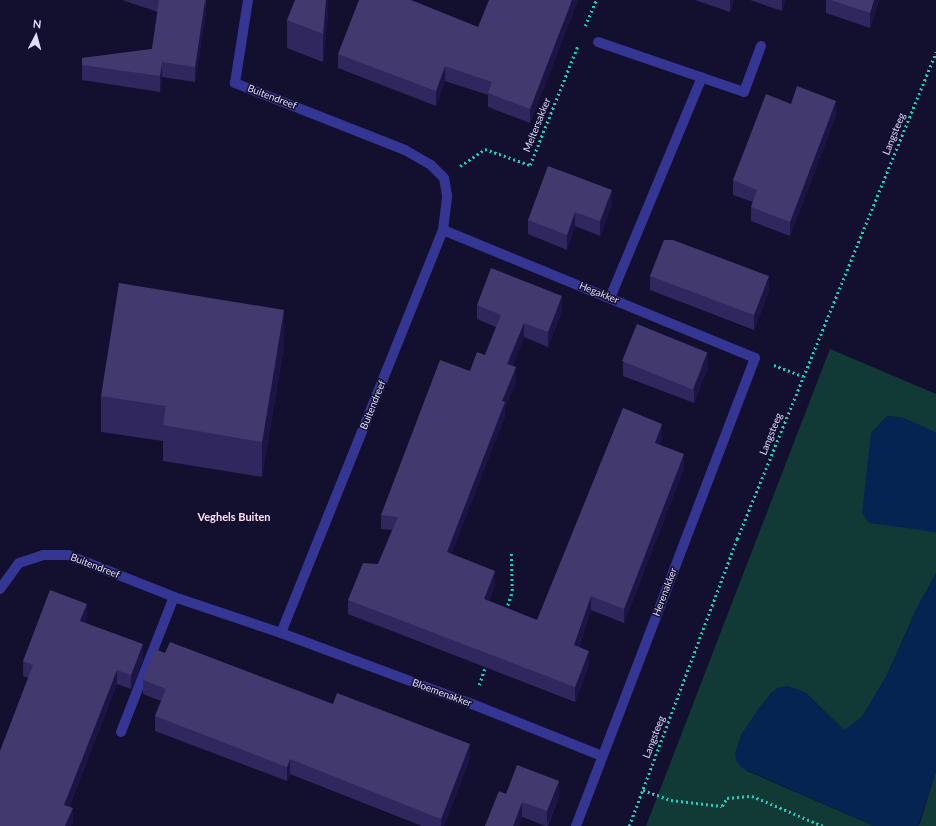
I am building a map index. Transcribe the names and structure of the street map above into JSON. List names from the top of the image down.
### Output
{
  "streets": {
    "street": [
      "Buitendreef",
      "Hegakker",
      "Herenakker",
      "Bloemenakker"
    ],
    "path": ["Meltersakker", "Langsteeg"]
  },
  "crossings": [
    ["Buitendreef", "Meltersakker"],
    ["Buitendreef", "Hegakker"],
    ["Buitendreef", "Bloemenakker"],
    ["Hegakker", "Herenakker"],
    ["Herenakker", "Bloemenakker"]
  ],
  "districts": ["Veghels Buiten"],
  "north": "top"
}
